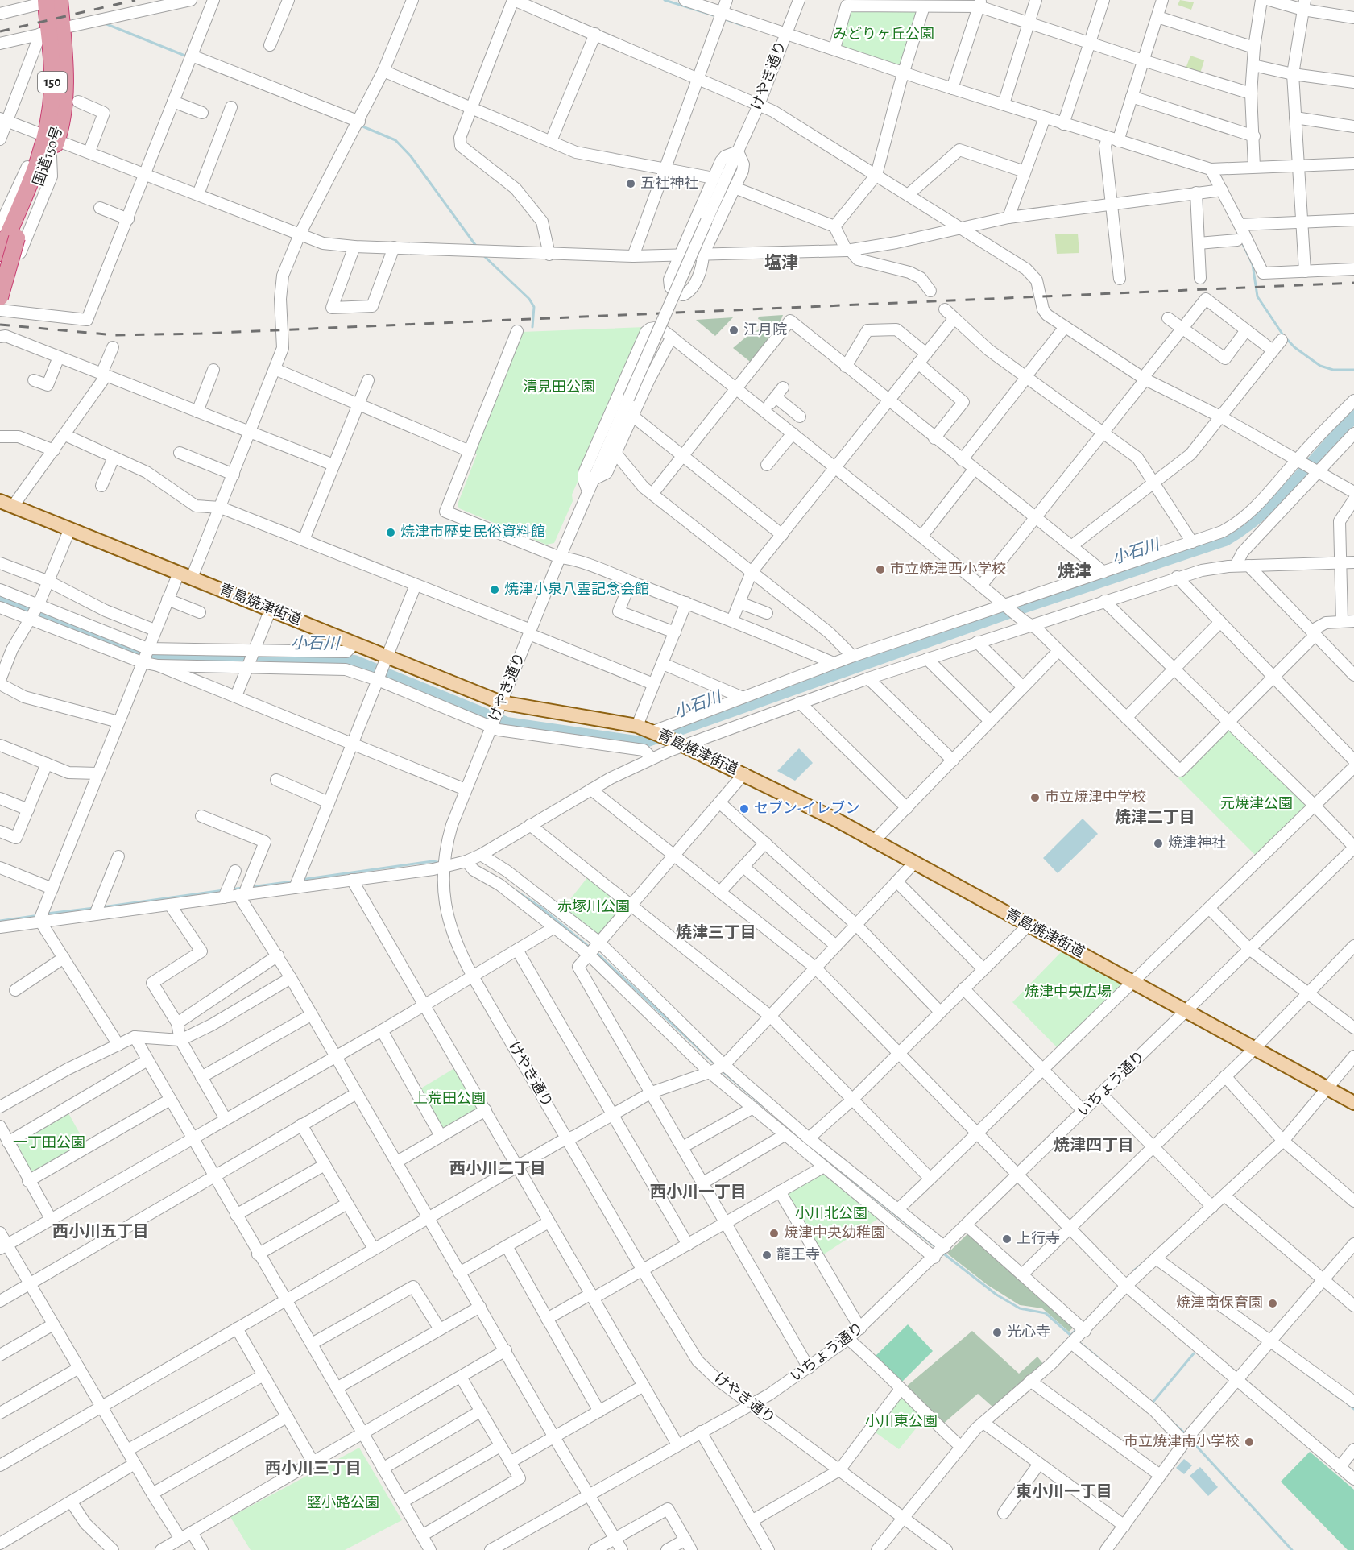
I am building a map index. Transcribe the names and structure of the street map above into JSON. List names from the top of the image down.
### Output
{
  "streets": {
    "highway": ["150", "国道150号"],
    "main road": ["青島焼津街道"],
    "street": ["けやき通り", "いちょう通り"]
  },
  "crossings": [
    ["けやき通り", "青島焼津街道"],
    ["けやき通り", "いちょう通り"],
    ["150", "国道150号"],
    ["青島焼津街道", "いちょう通り"]
  ],
  "districts": [
    "塩津",
    "焼津",
    "焼津二丁目",
    "焼津三丁目",
    "焼津四丁目",
    "西小川二丁目",
    "西小川一丁目",
    "西小川五丁目",
    "西小川三丁目",
    "東小川一丁目"
  ],
  "water": ["小石川"],
  "parks": [
    "みどりヶ丘公園",
    "清見田公園",
    "元焼津公園",
    "赤塚川公園",
    "焼津中央広場",
    "上荒田公園",
    "一丁田公園",
    "小川北公園",
    "小川東公園",
    "竪小路公園"
  ],
  "places": [
    "五社神社",
    "江月院",
    "焼津市歴史民俗資料館",
    "市立焼津西小学校",
    "焼津小泉八雲記念会館",
    "市立焼津中学校",
    "セブン-イレブン",
    "焼津神社",
    "焼津中央幼稚園",
    "上行寺",
    "龍王寺",
    "焼津南保育園",
    "光心寺",
    "市立焼津南小学校"
  ]
}
